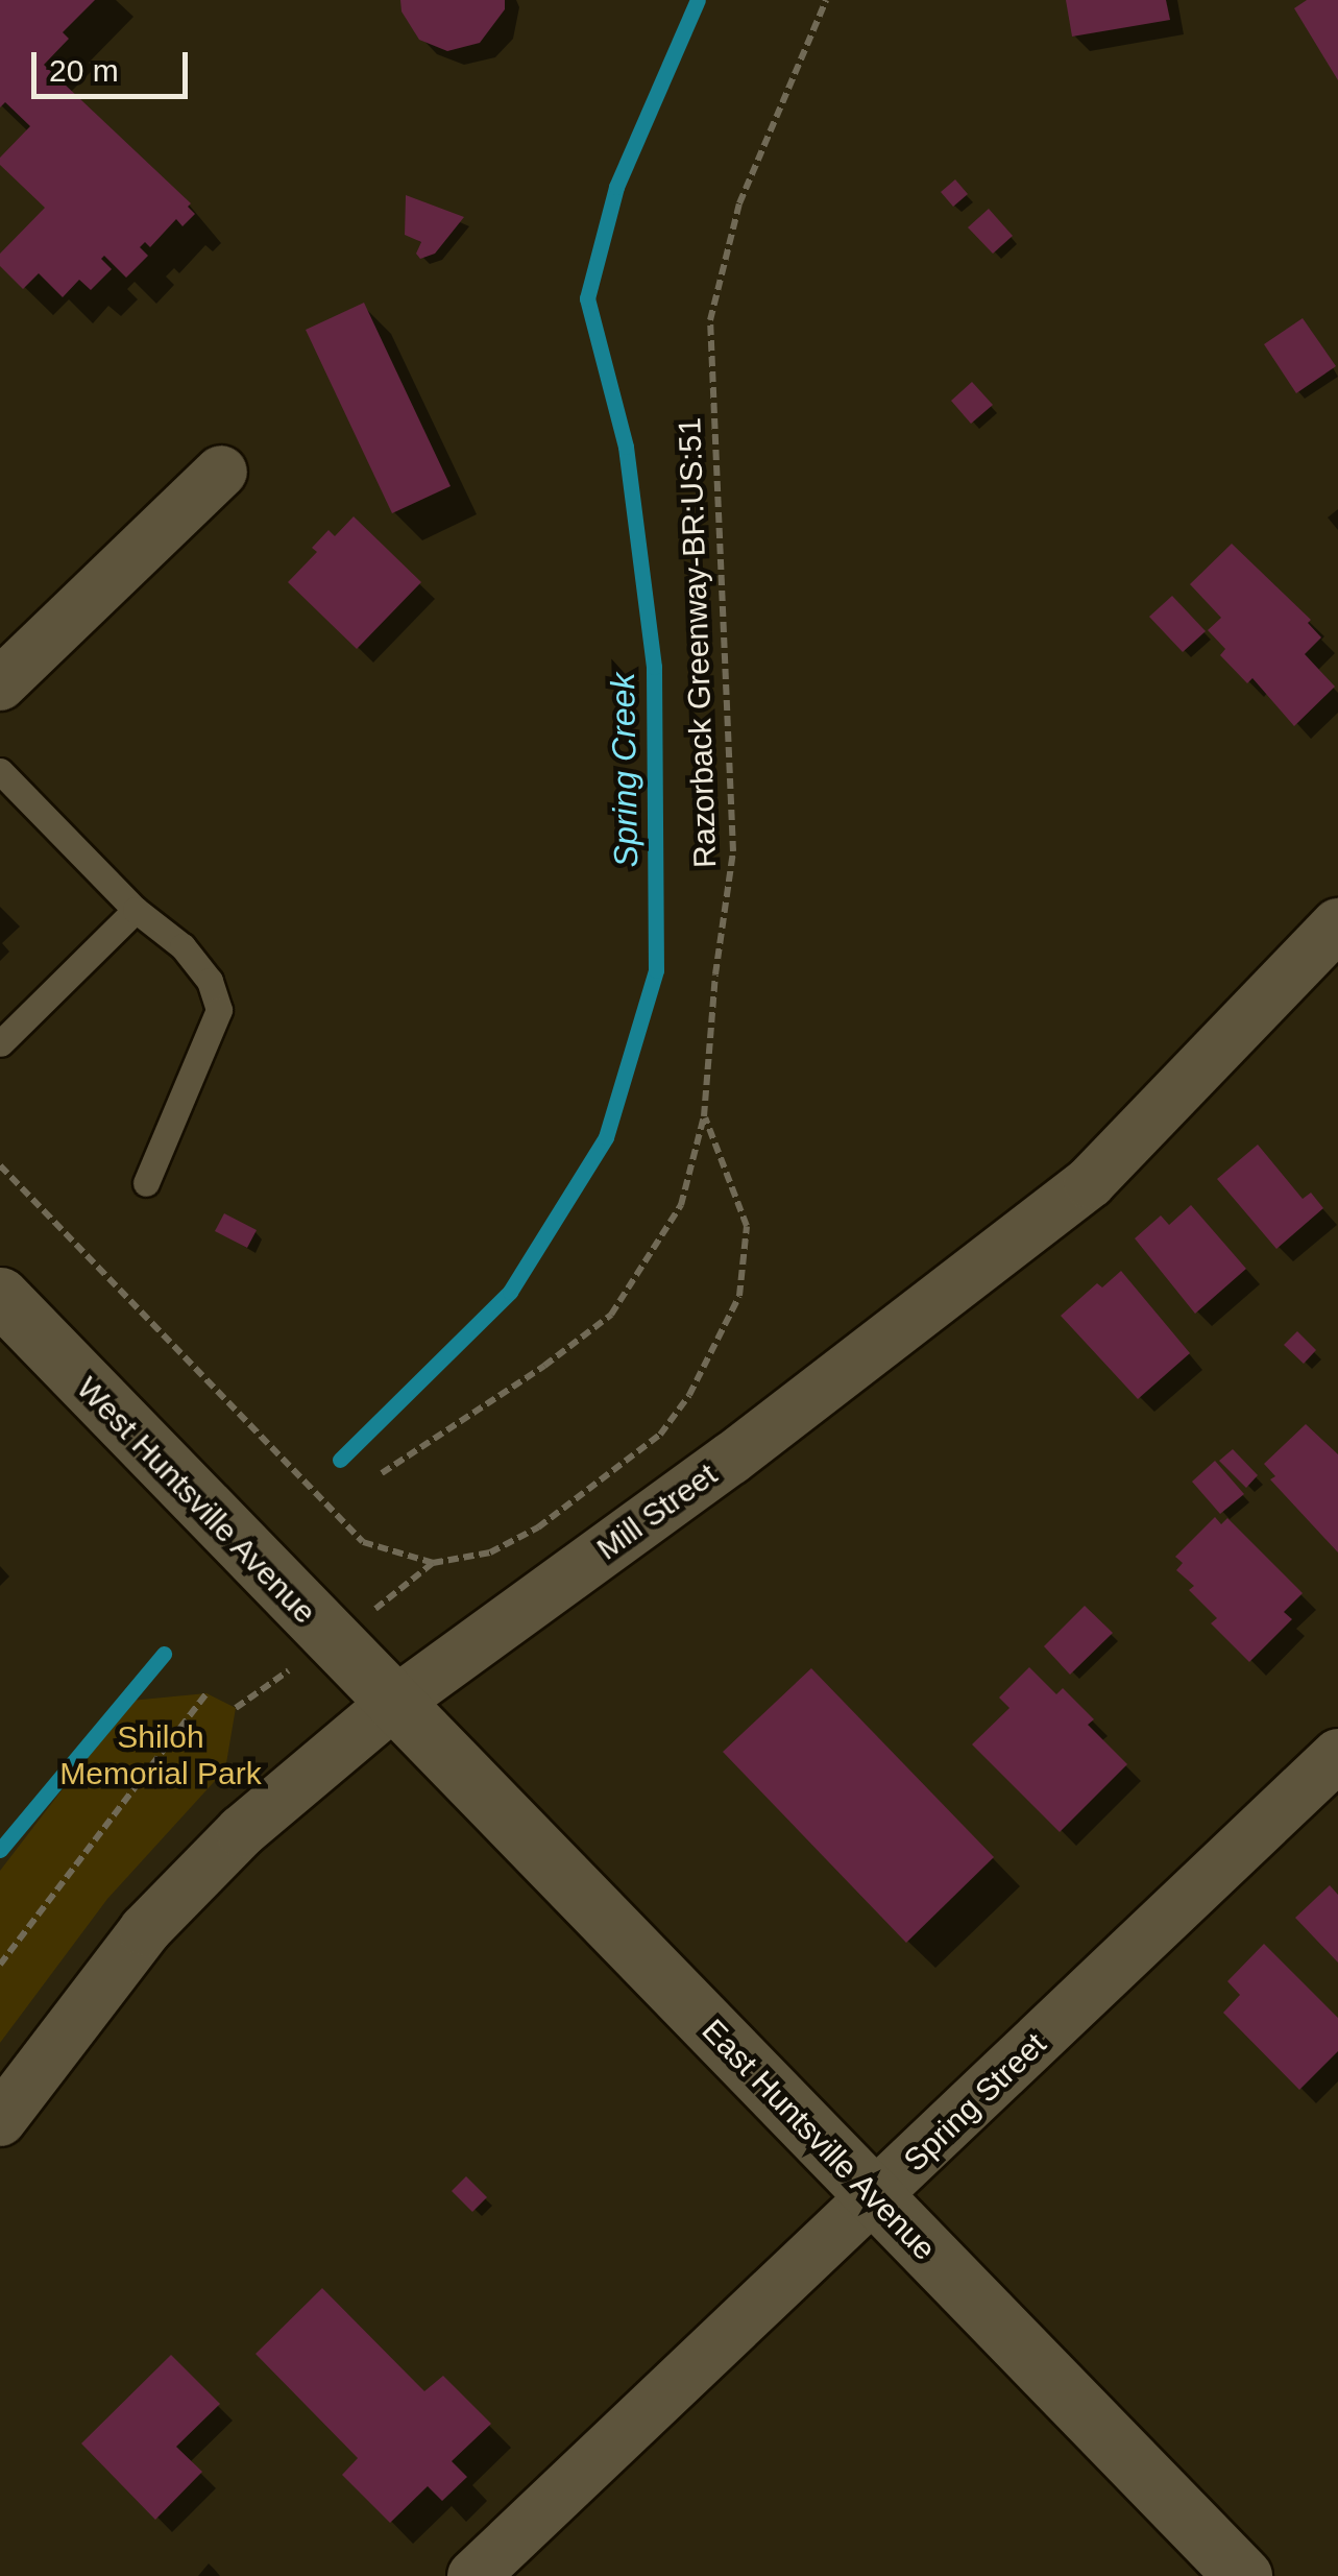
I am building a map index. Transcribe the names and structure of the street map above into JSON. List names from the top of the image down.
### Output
{
  "streets": {
    "main road": ["West Huntsville Avenue", "East Huntsville Avenue"],
    "street": ["Mill Street", "Spring Street"],
    "path": ["Razorback Greenway-BR:US:51"]
  },
  "crossings": [
    ["West Huntsville Avenue", "Mill Street"],
    ["West Huntsville Avenue", "East Huntsville Avenue"],
    ["Mill Street", "East Huntsville Avenue"],
    ["Spring Street", "East Huntsville Avenue"]
  ],
  "water": ["Spring Creek"],
  "parks": ["Shiloh Memorial Park"],
  "scale_bar": "20 m"
}
